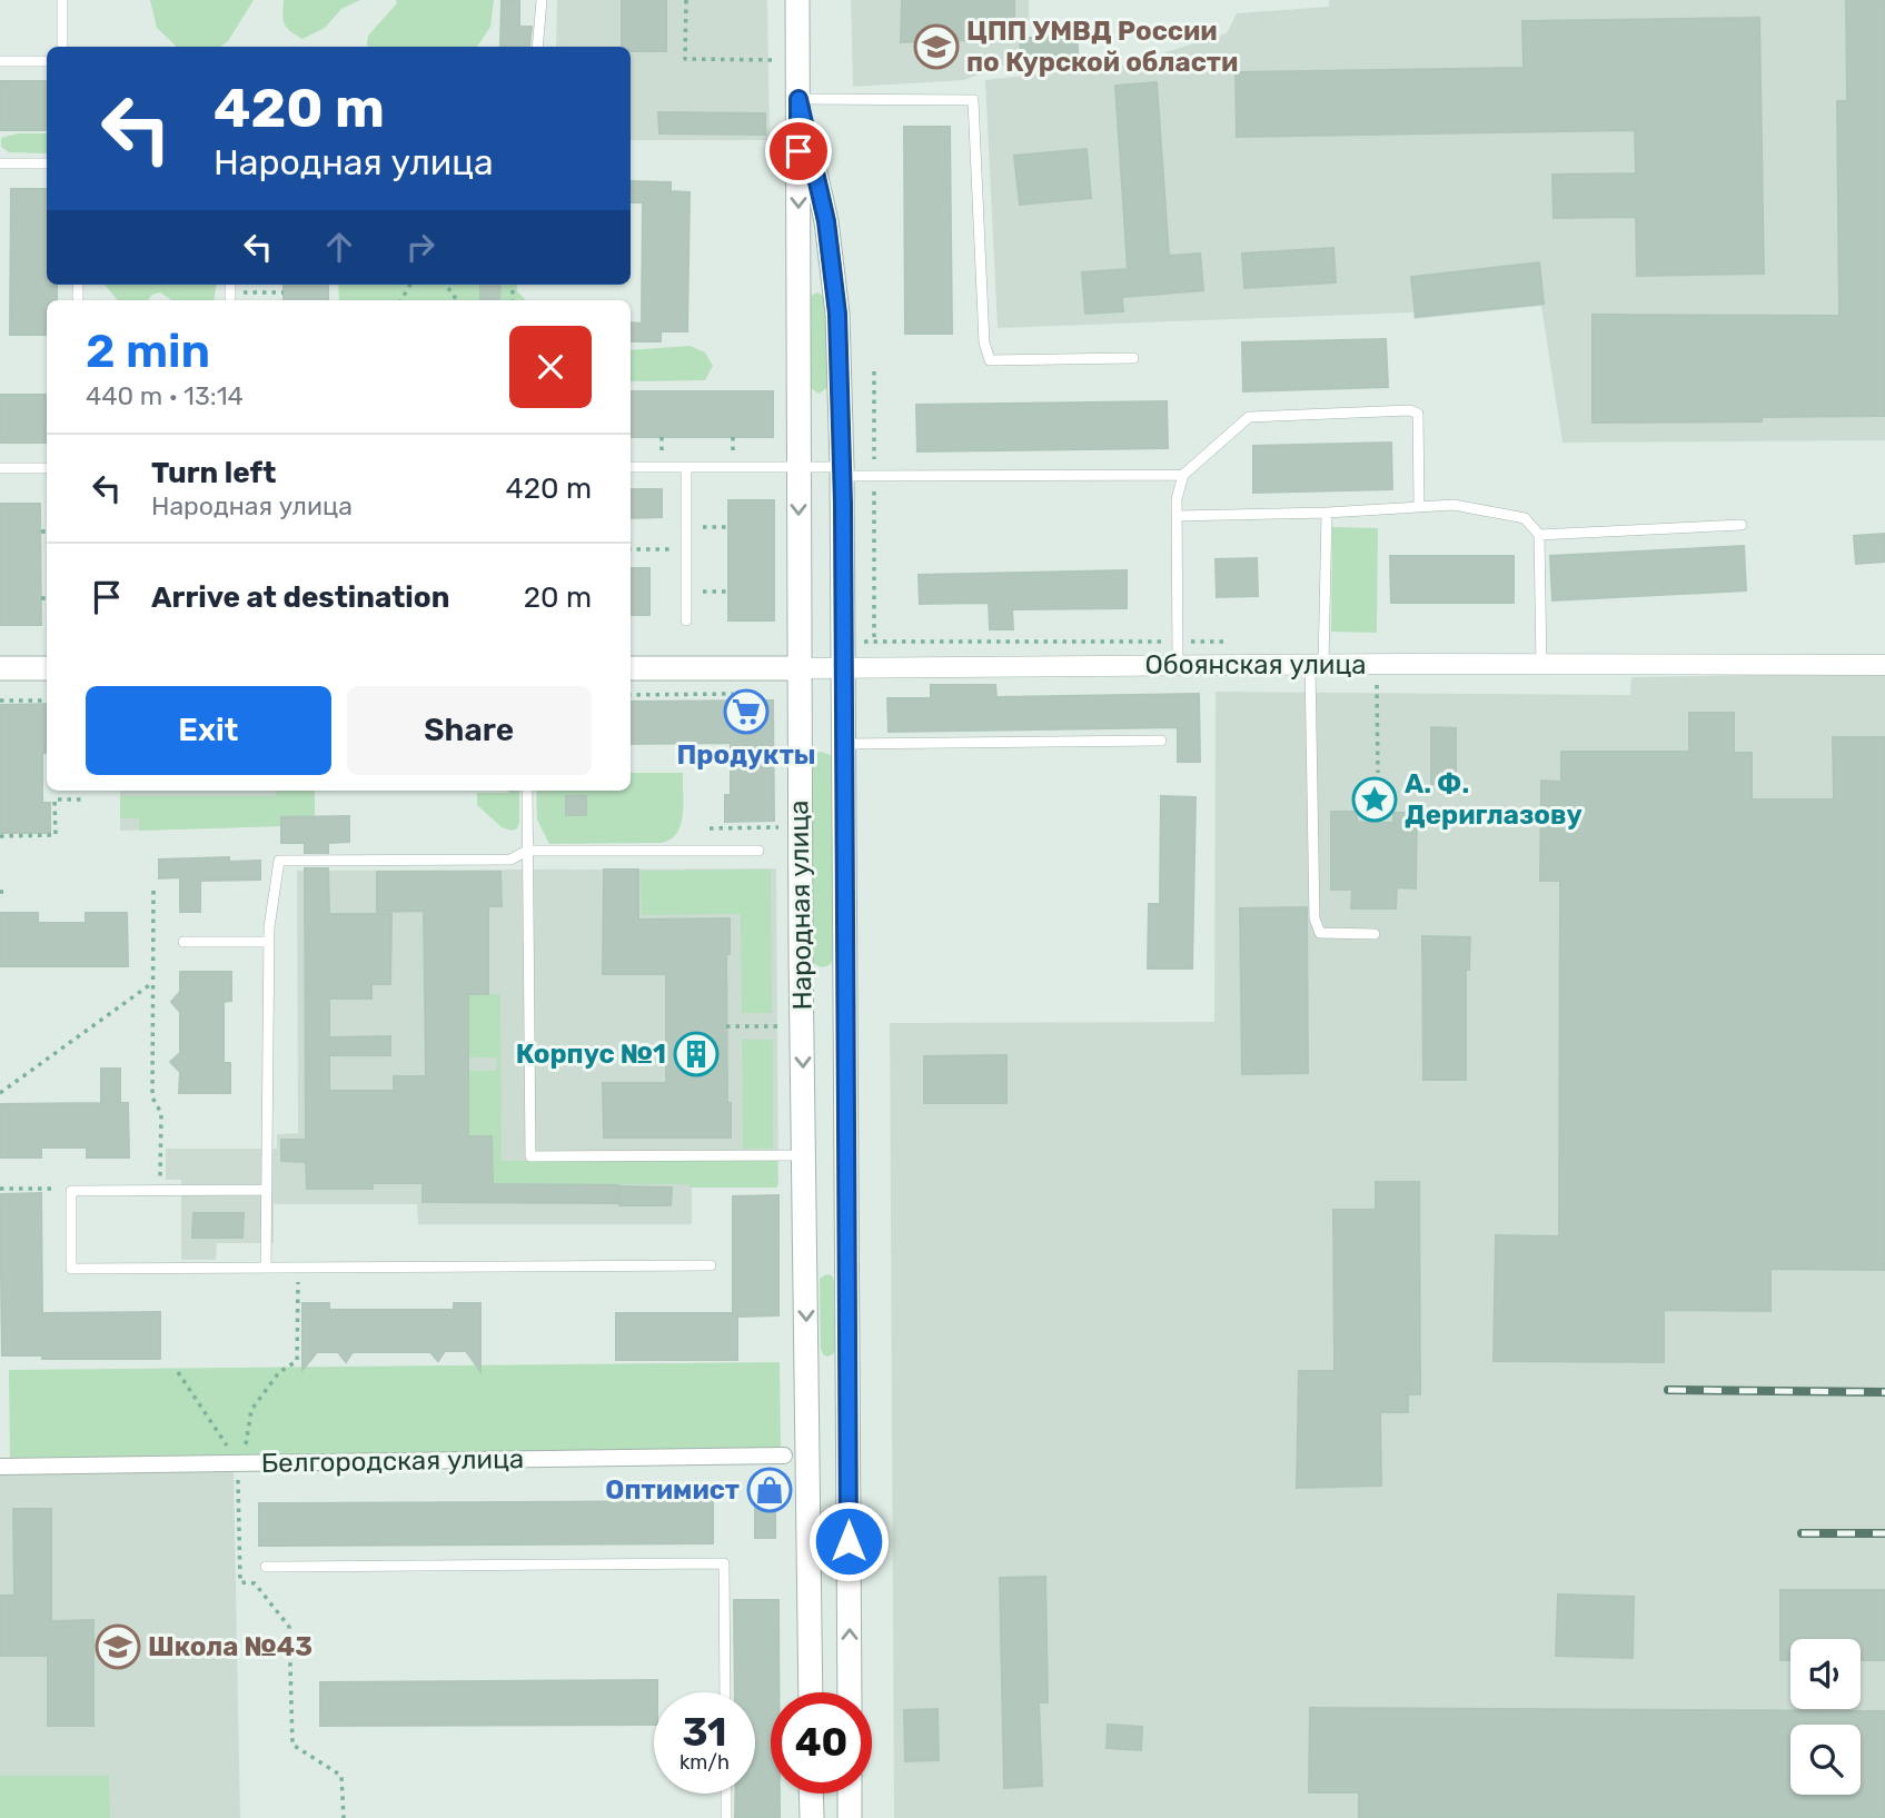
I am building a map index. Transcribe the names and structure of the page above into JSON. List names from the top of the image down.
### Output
{
  "streets": {
    "street": ["Обоянская улица", "Народная улица", "Белгородская улица"]
  },
  "crossings": [
    ["Обоянская улица", "Народная улица"]
  ],
  "places": {
    "school or university": ["ЦПП УМВД России по Курской области", "Школа №43"],
    "supermarket": ["Продукты"],
    "place": ["А. Ф. Дериглазову"],
    "building": ["Корпус №1"],
    "shop": ["Оптимист"]
  },
  "page": {
    "turn": ["420 m", "Народная улица"],
    "heading": ["2 min", "440 m · 13:14"],
    "list": [
      {
        "name": "Turn left",
        "note": "Народная улица",
        "value": "420 m"
      },
      {
        "name": "Arrive at destination",
        "value": "20 m"
      }
    ],
    "buttons": ["Exit", "Share"],
    "speed": "31 km/h",
    "limit": "40"
  }
}
